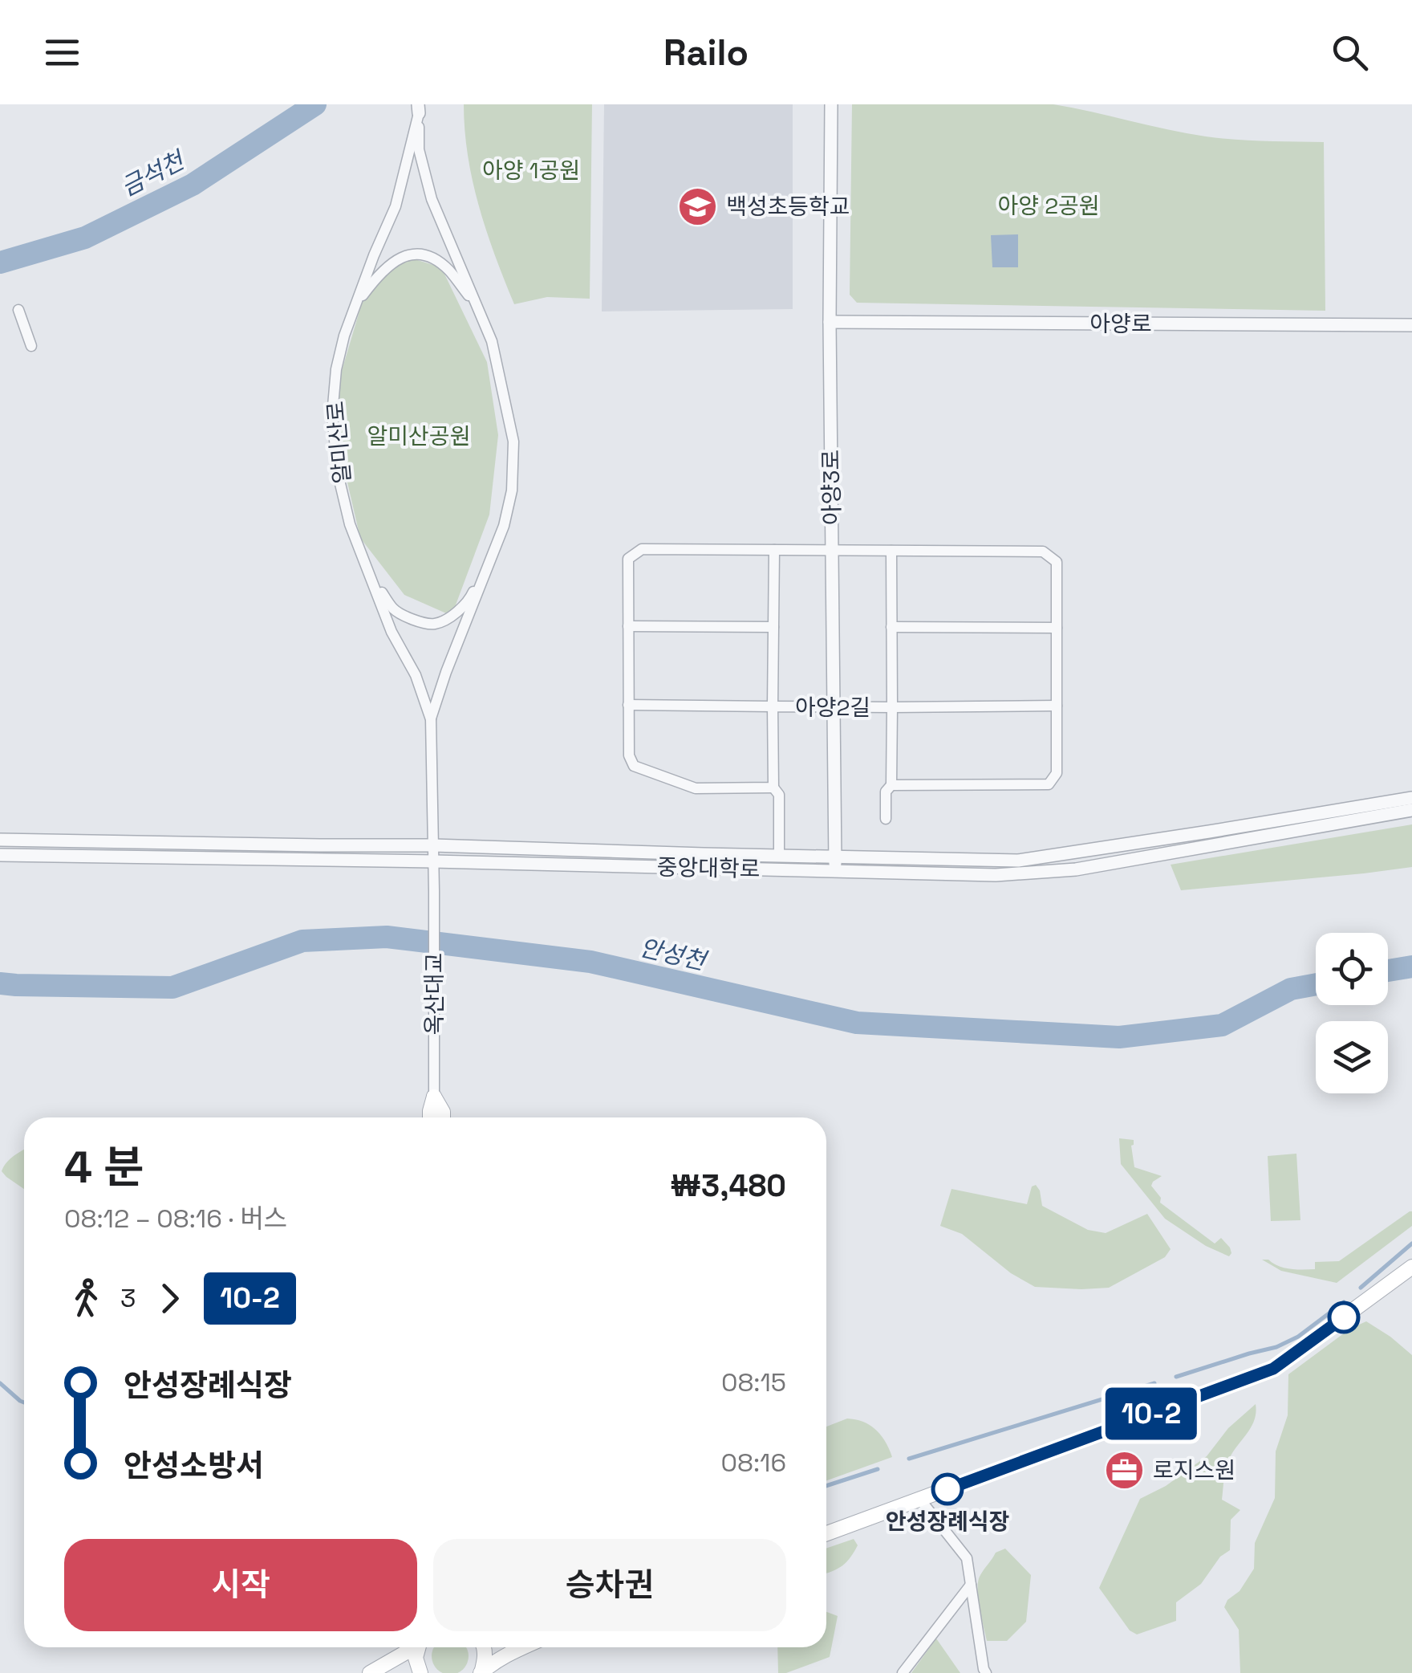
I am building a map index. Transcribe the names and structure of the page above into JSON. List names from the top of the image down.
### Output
{
  "streets": {
    "street": [
      "아양로",
      "알미산로",
      "아양3로",
      "아양2길",
      "중앙대학로",
      "옥산대교"
    ]
  },
  "crossings": [
    ["아양로", "아양3로"],
    ["알미산로", "중앙대학로"],
    ["알미산로", "옥산대교"],
    ["아양3로", "아양2길"],
    ["아양3로", "중앙대학로"],
    ["아양2길", "중앙대학로"]
  ],
  "water": ["금석천", "안성천"],
  "parks": ["아양 1공원", "아양 2공원", "알미산공원"],
  "places": {
    "school or university": ["백성초등학교"],
    "office": ["로지스원"],
    "other": ["안성장례식장"]
  },
  "lines": ["bus line 10-2"],
  "page": {
    "header": "Railo",
    "on_map": "10-2",
    "heading": ["4 분", "08:12 – 08:16 · 버스", "₩3,480"],
    "legs": ["3", "10-2"],
    "list": [
      {
        "name": "안성장례식장",
        "value": "08:15"
      },
      {
        "name": "안성소방서",
        "value": "08:16"
      }
    ],
    "buttons": ["시작", "승차권"]
  }
}
